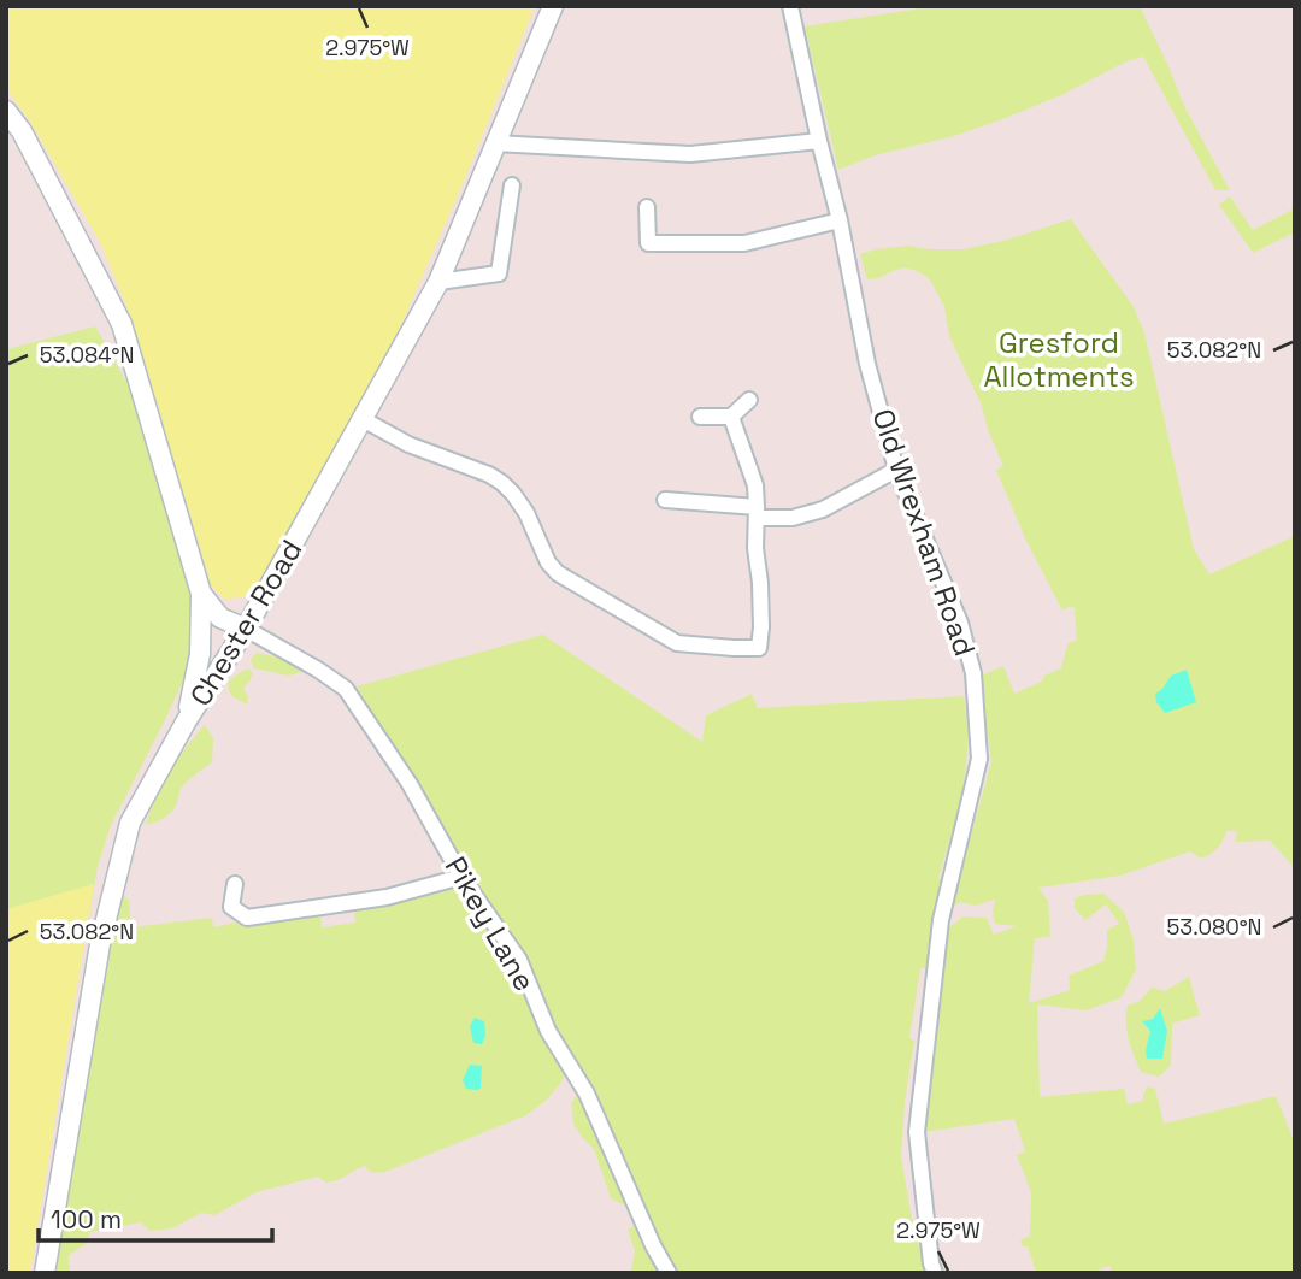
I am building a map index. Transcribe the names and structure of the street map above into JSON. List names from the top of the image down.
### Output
{
  "streets": {
    "main road": ["Chester Road"],
    "street": ["Old Wrexham Road", "Pikey Lane"]
  },
  "crossings": [
    ["Chester Road", "Pikey Lane"]
  ],
  "parks": ["Gresford Allotments"],
  "scale_bar": "100 m",
  "coordinates": [
    "2.975°W",
    "53.082°N",
    "53.084°N",
    "53.080°N"
  ]
}
